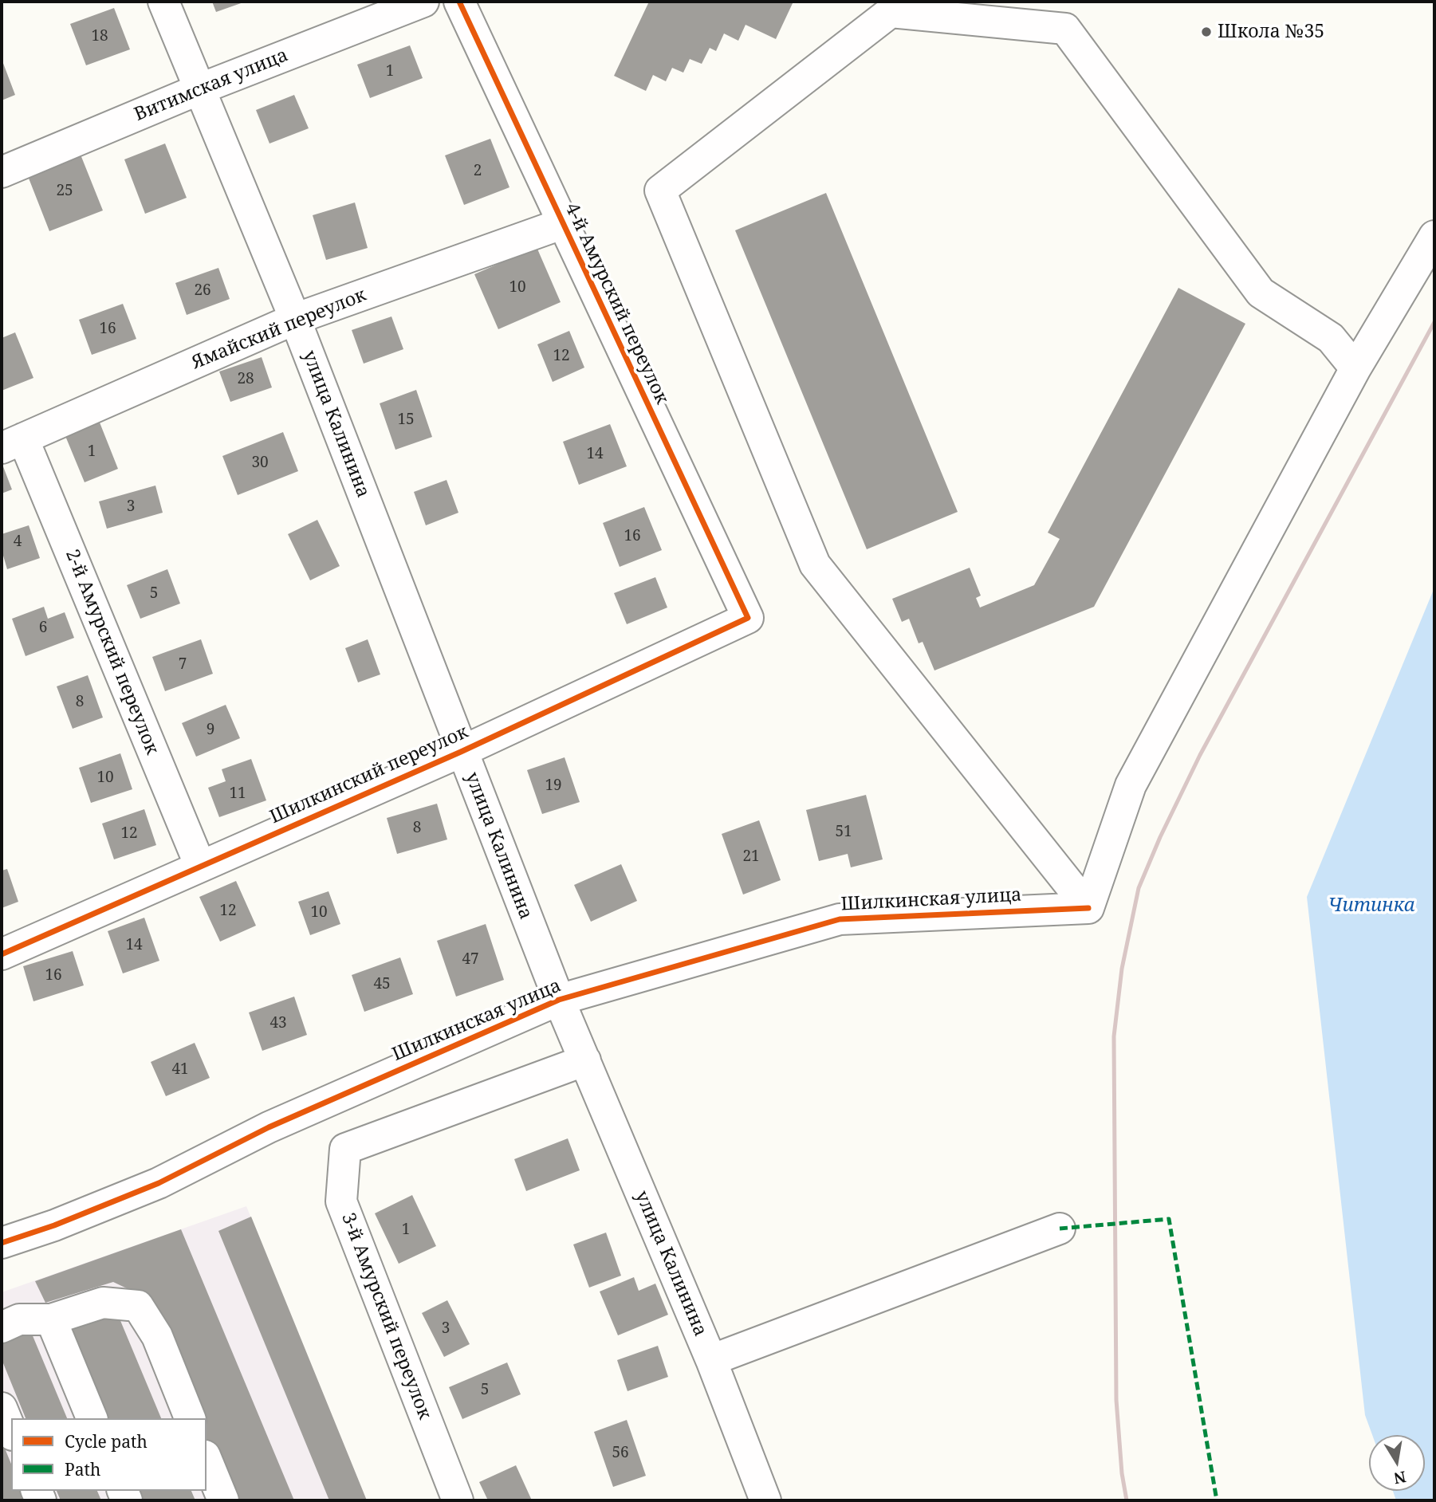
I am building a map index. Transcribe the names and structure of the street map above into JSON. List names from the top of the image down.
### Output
{
  "streets": {
    "street": [
      "Витимская улица",
      "4-й Амурский переулок",
      "Ямайский переулок",
      "улица Калинина",
      "2-й Амурский переулок",
      "Шилкинский переулок",
      "Шилкинская улица",
      "3-й Амурский переулок"
    ]
  },
  "crossings": [
    ["Витимская улица", "улица Калинина"],
    ["4-й Амурский переулок", "Ямайский переулок"],
    ["4-й Амурский переулок", "Шилкинский переулок"],
    ["Ямайский переулок", "улица Калинина"],
    ["Ямайский переулок", "2-й Амурский переулок"],
    ["улица Калинина", "Шилкинский переулок"],
    ["улица Калинина", "Шилкинская улица"],
    ["улица Калинина", "3-й Амурский переулок"],
    ["2-й Амурский переулок", "Шилкинский переулок"]
  ],
  "water": ["Читинка"],
  "places": ["Школа №35"],
  "house_numbers": [
    "18",
    "1",
    "2",
    "25",
    "10",
    "26",
    "16",
    "12",
    "28",
    "15",
    "1",
    "14",
    "30",
    "3",
    "16",
    "4",
    "5",
    "6",
    "7",
    "8",
    "9",
    "10",
    "19",
    "11",
    "8",
    "51",
    "12",
    "21",
    "12",
    "10",
    "14",
    "47",
    "16",
    "45",
    "43",
    "41",
    "1",
    "3",
    "5",
    "56"
  ],
  "legend": ["Cycle path", "Path"],
  "north": "bottom"
}
